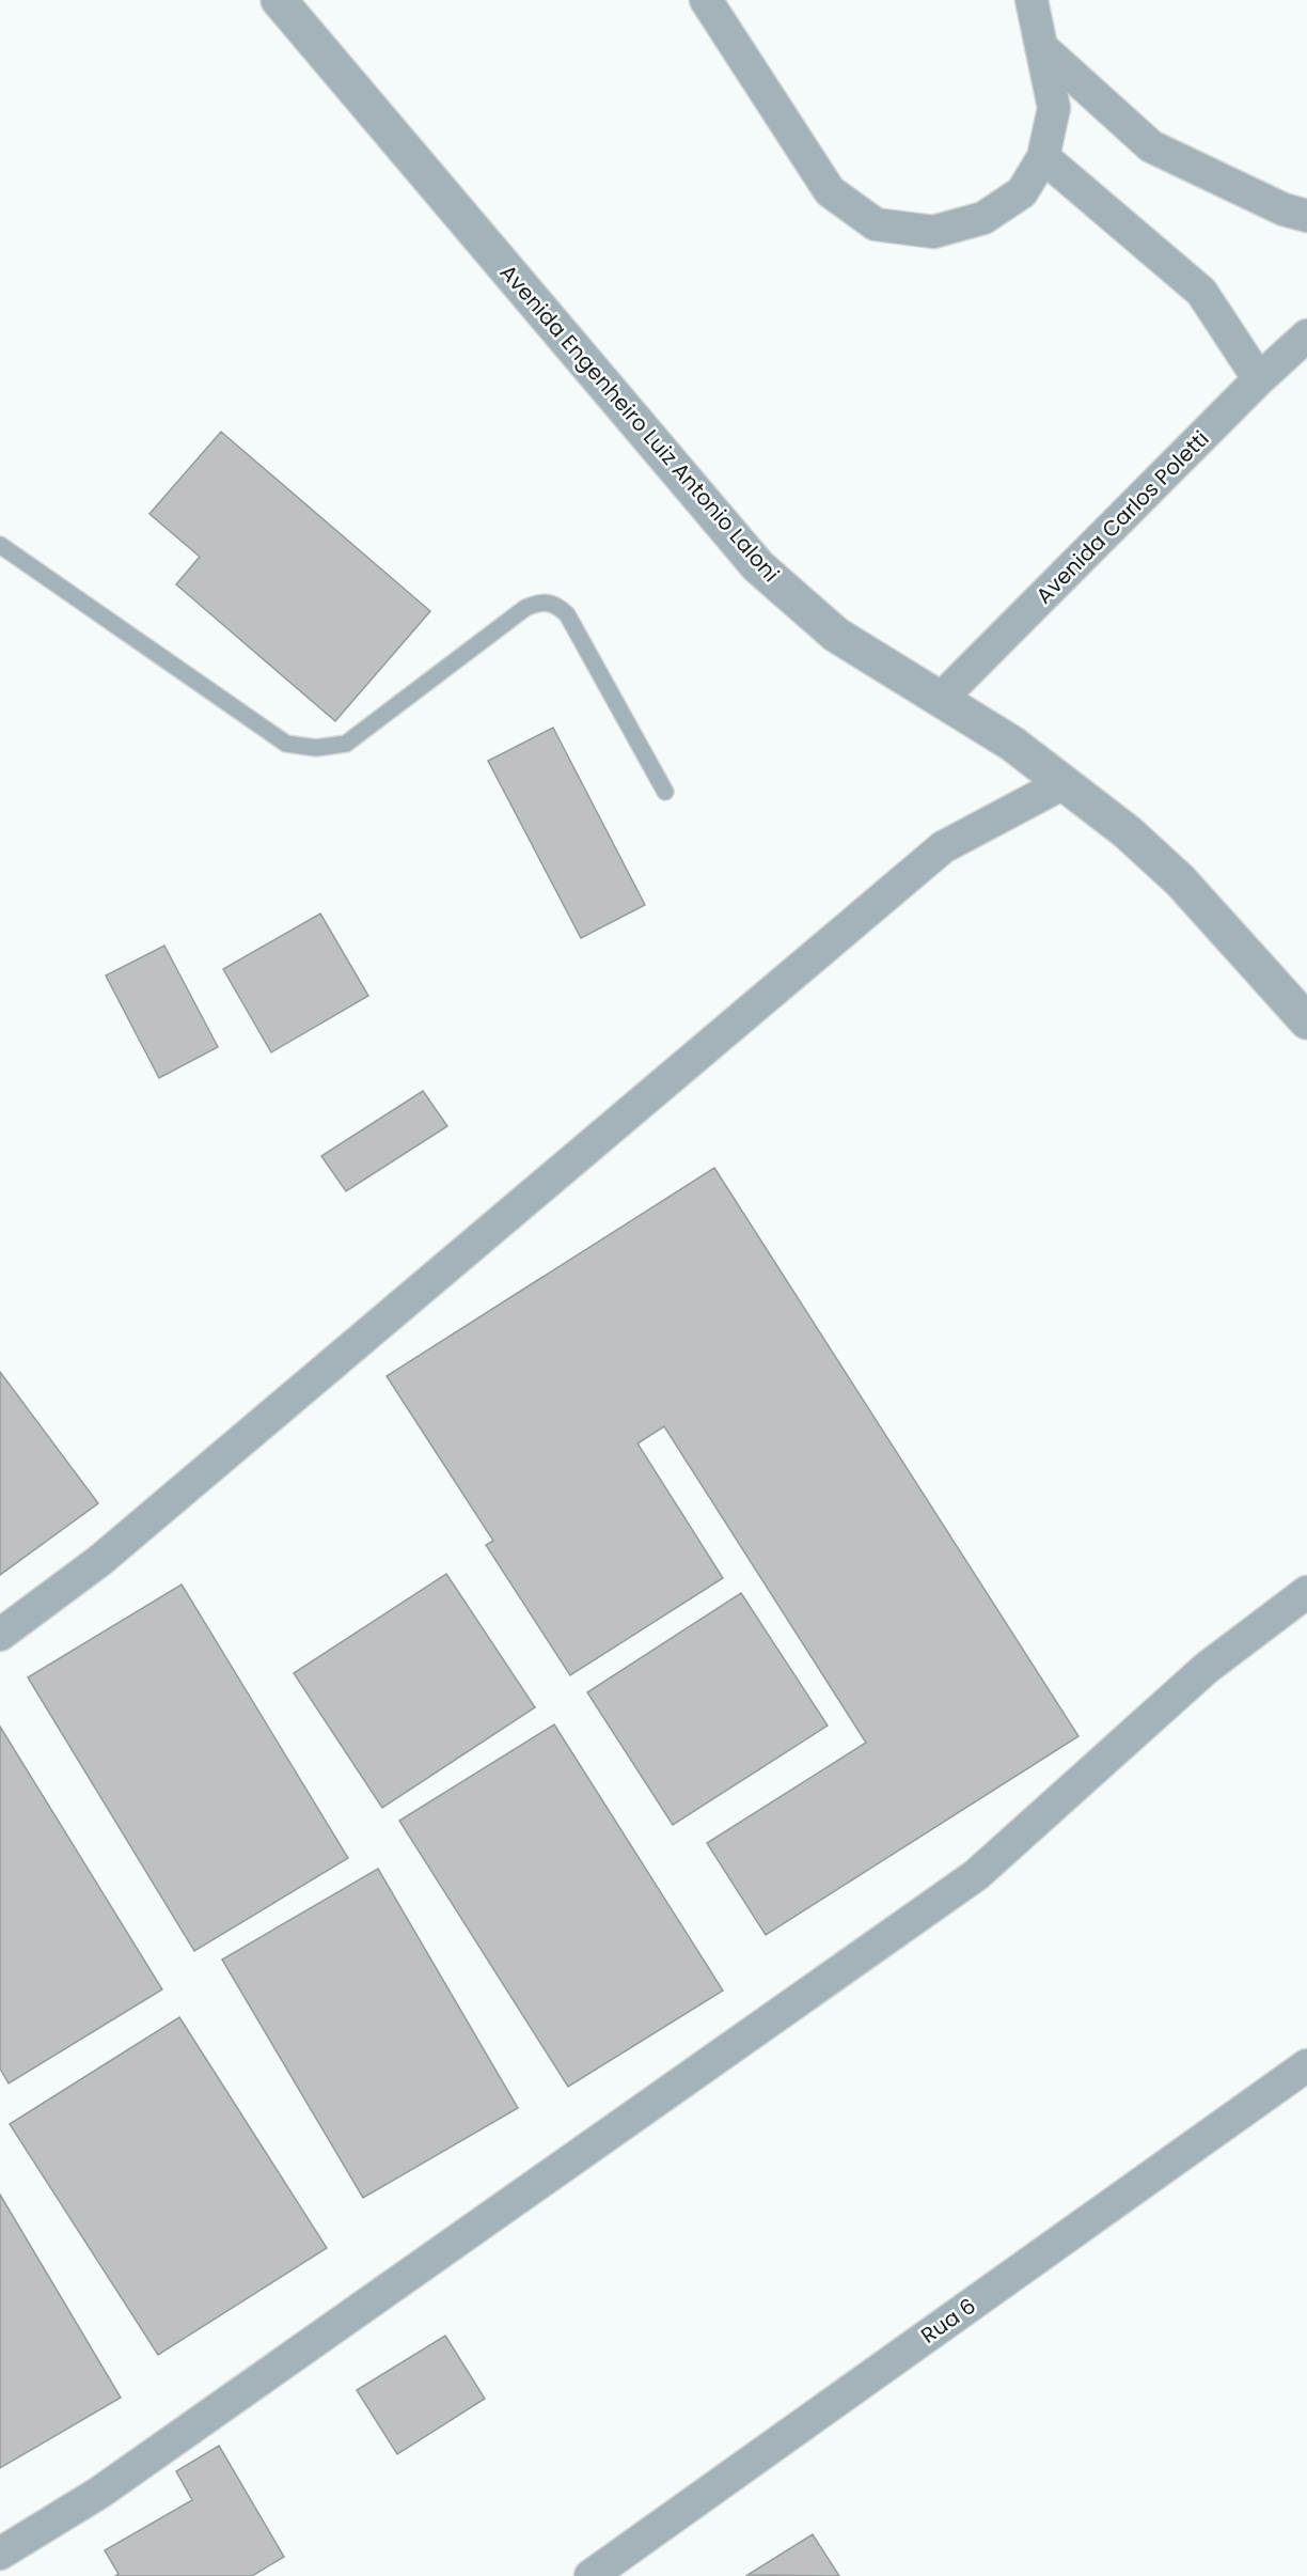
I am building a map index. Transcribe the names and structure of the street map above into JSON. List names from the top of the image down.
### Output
{
  "streets": {
    "street": ["Avenida Engenheiro Luiz Antonio Laloni", "Avenida Carlos Poletti", "Rua 6"]
  },
  "crossings": [
    ["Avenida Engenheiro Luiz Antonio Laloni", "Avenida Carlos Poletti"]
  ]
}
